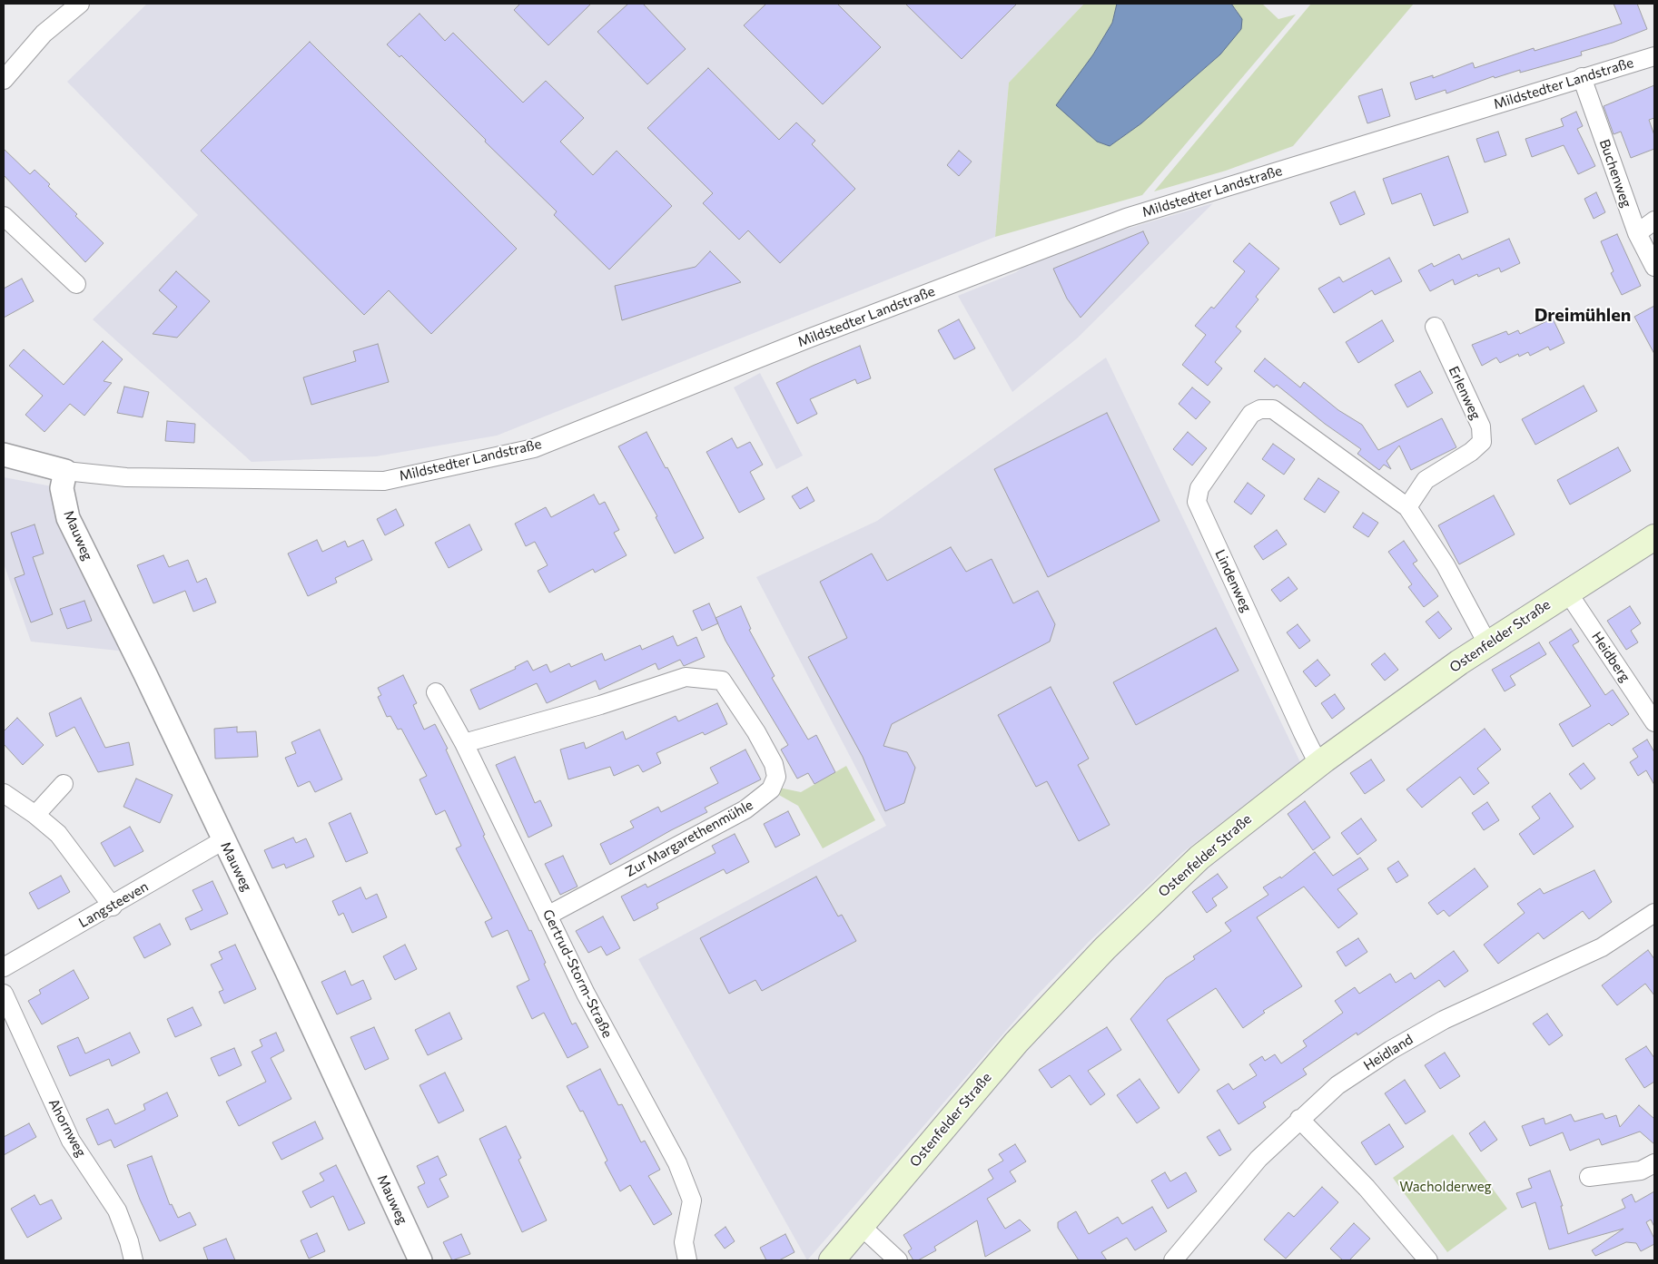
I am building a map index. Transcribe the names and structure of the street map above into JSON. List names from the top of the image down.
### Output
{
  "streets": {
    "main road": ["Ostenfelder Straße"],
    "street": [
      "Mildstedter Landstraße",
      "Buchenweg",
      "Erlenweg",
      "Mauweg",
      "Lindenweg",
      "Heidberg",
      "Zur Margarethenmühle",
      "Langsteeven",
      "Gertrud-Storm-Straße",
      "Heidland",
      "Ahornweg"
    ]
  },
  "crossings": [
    ["Mildstedter Landstraße", "Buchenweg"],
    ["Mildstedter Landstraße", "Mauweg"],
    ["Erlenweg", "Lindenweg"],
    ["Mauweg", "Langsteeven"],
    ["Lindenweg", "Ostenfelder Straße"],
    ["Ostenfelder Straße", "Heidberg"],
    ["Zur Margarethenmühle", "Gertrud-Storm-Straße"]
  ],
  "districts": ["Dreimühlen"],
  "parks": ["Wacholderweg"]
}
